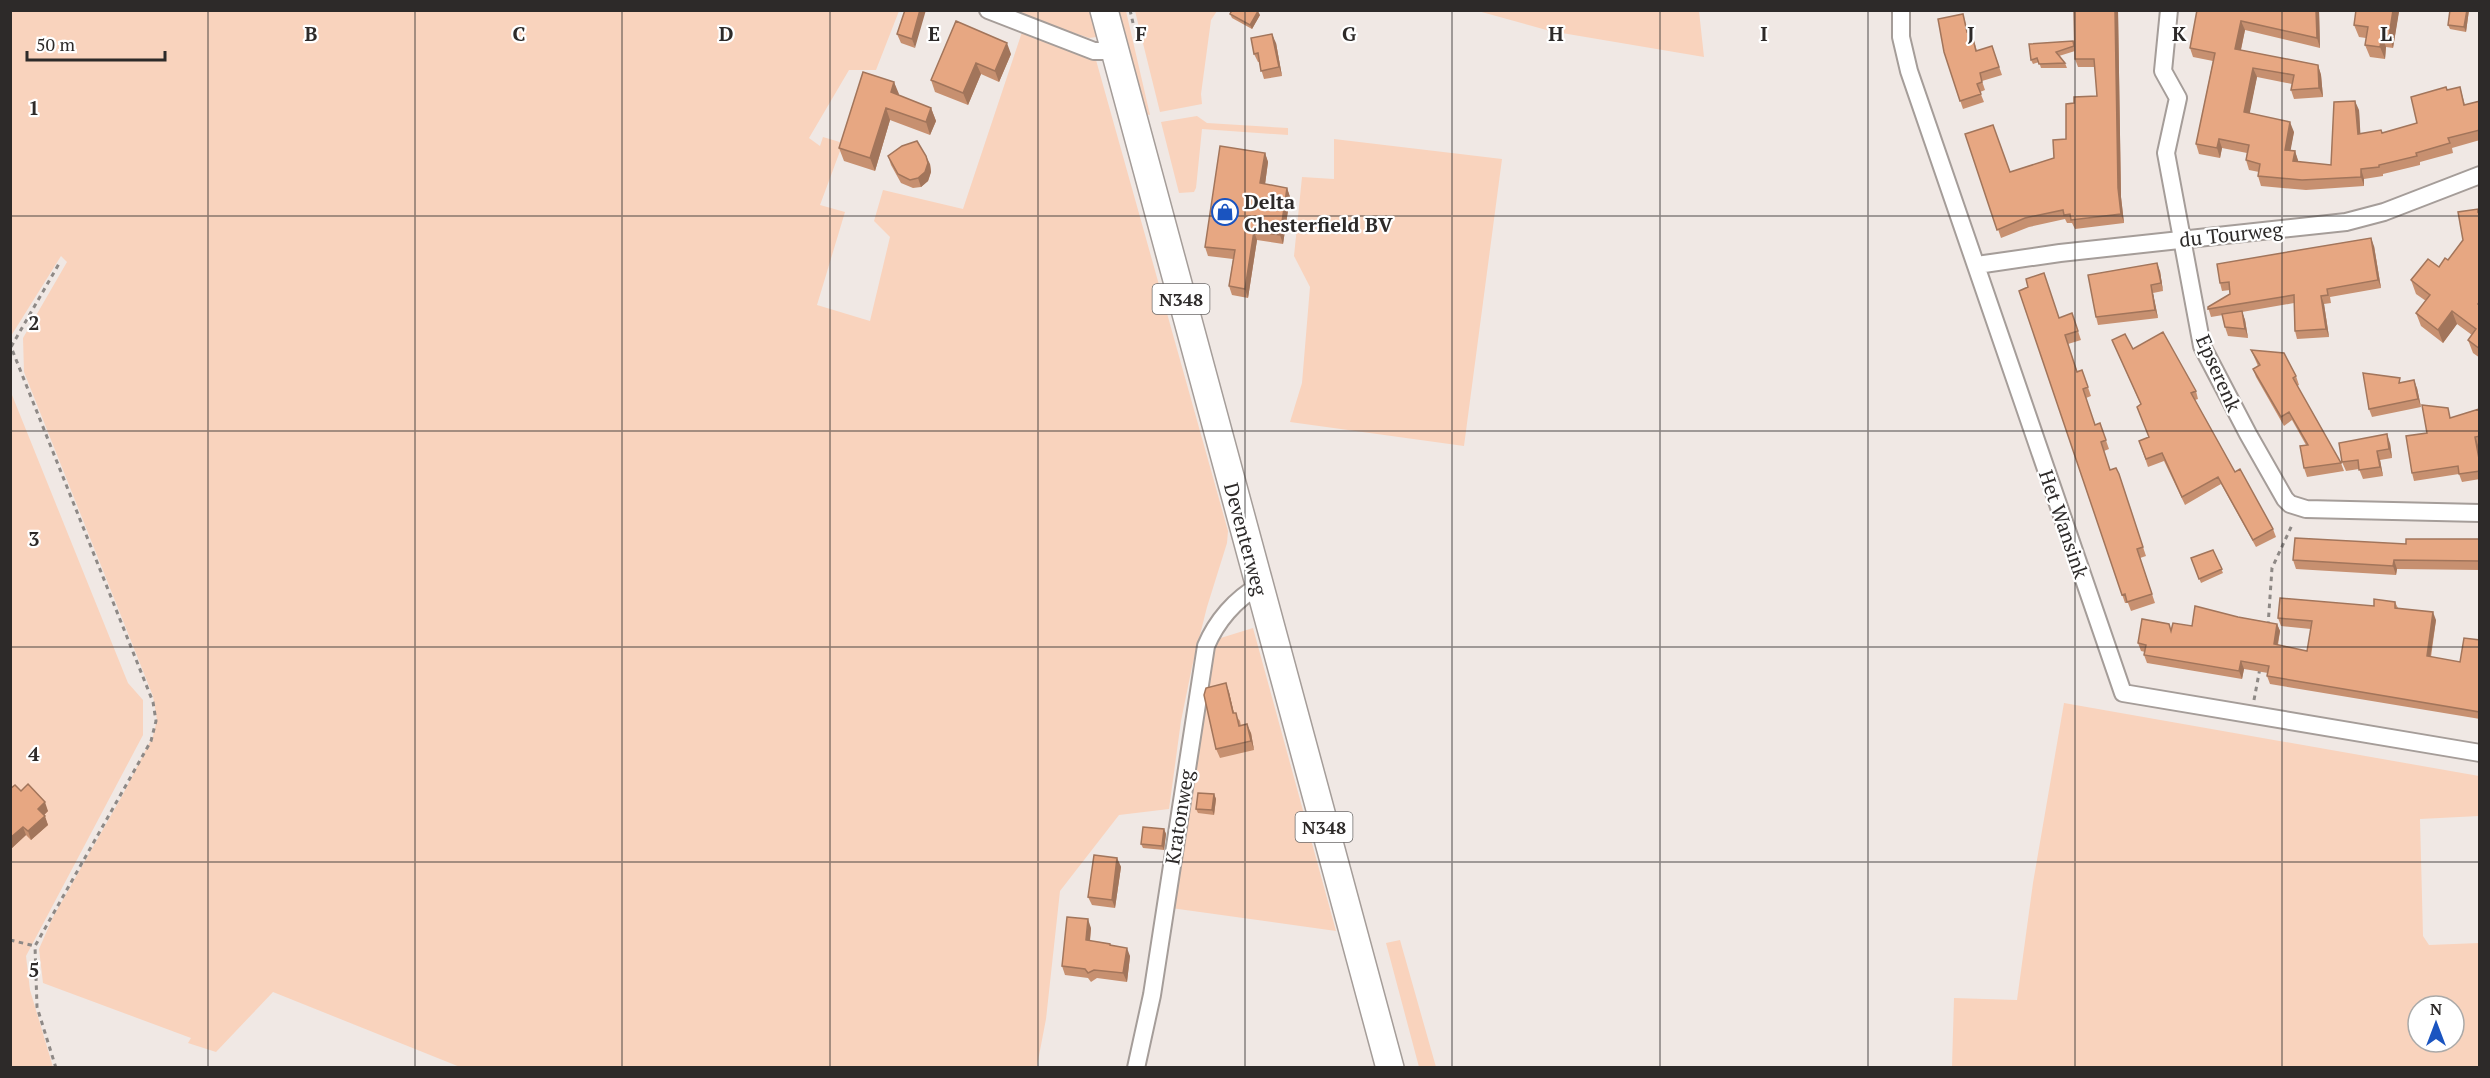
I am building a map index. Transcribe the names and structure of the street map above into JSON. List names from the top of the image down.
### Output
{
  "streets": {
    "main road": ["N348", "Deventerweg"],
    "street": [
      "du Tourweg",
      "Epserenk",
      "Het Wansink",
      "Kratonweg"
    ]
  },
  "crossings": [
    ["du Tourweg", "Epserenk"],
    ["du Tourweg", "Het Wansink"],
    ["Deventerweg", "Kratonweg"]
  ],
  "places": {
    "shop": ["Delta Chesterfield BV"]
  },
  "scale_bar": "50 m",
  "north": "top",
  "grid": {
    "columns": [
      "B",
      "C",
      "D",
      "E",
      "F",
      "G",
      "H",
      "I",
      "J",
      "K",
      "L"
    ],
    "rows": [
      "1",
      "2",
      "3",
      "4",
      "5"
    ]
  }
}
